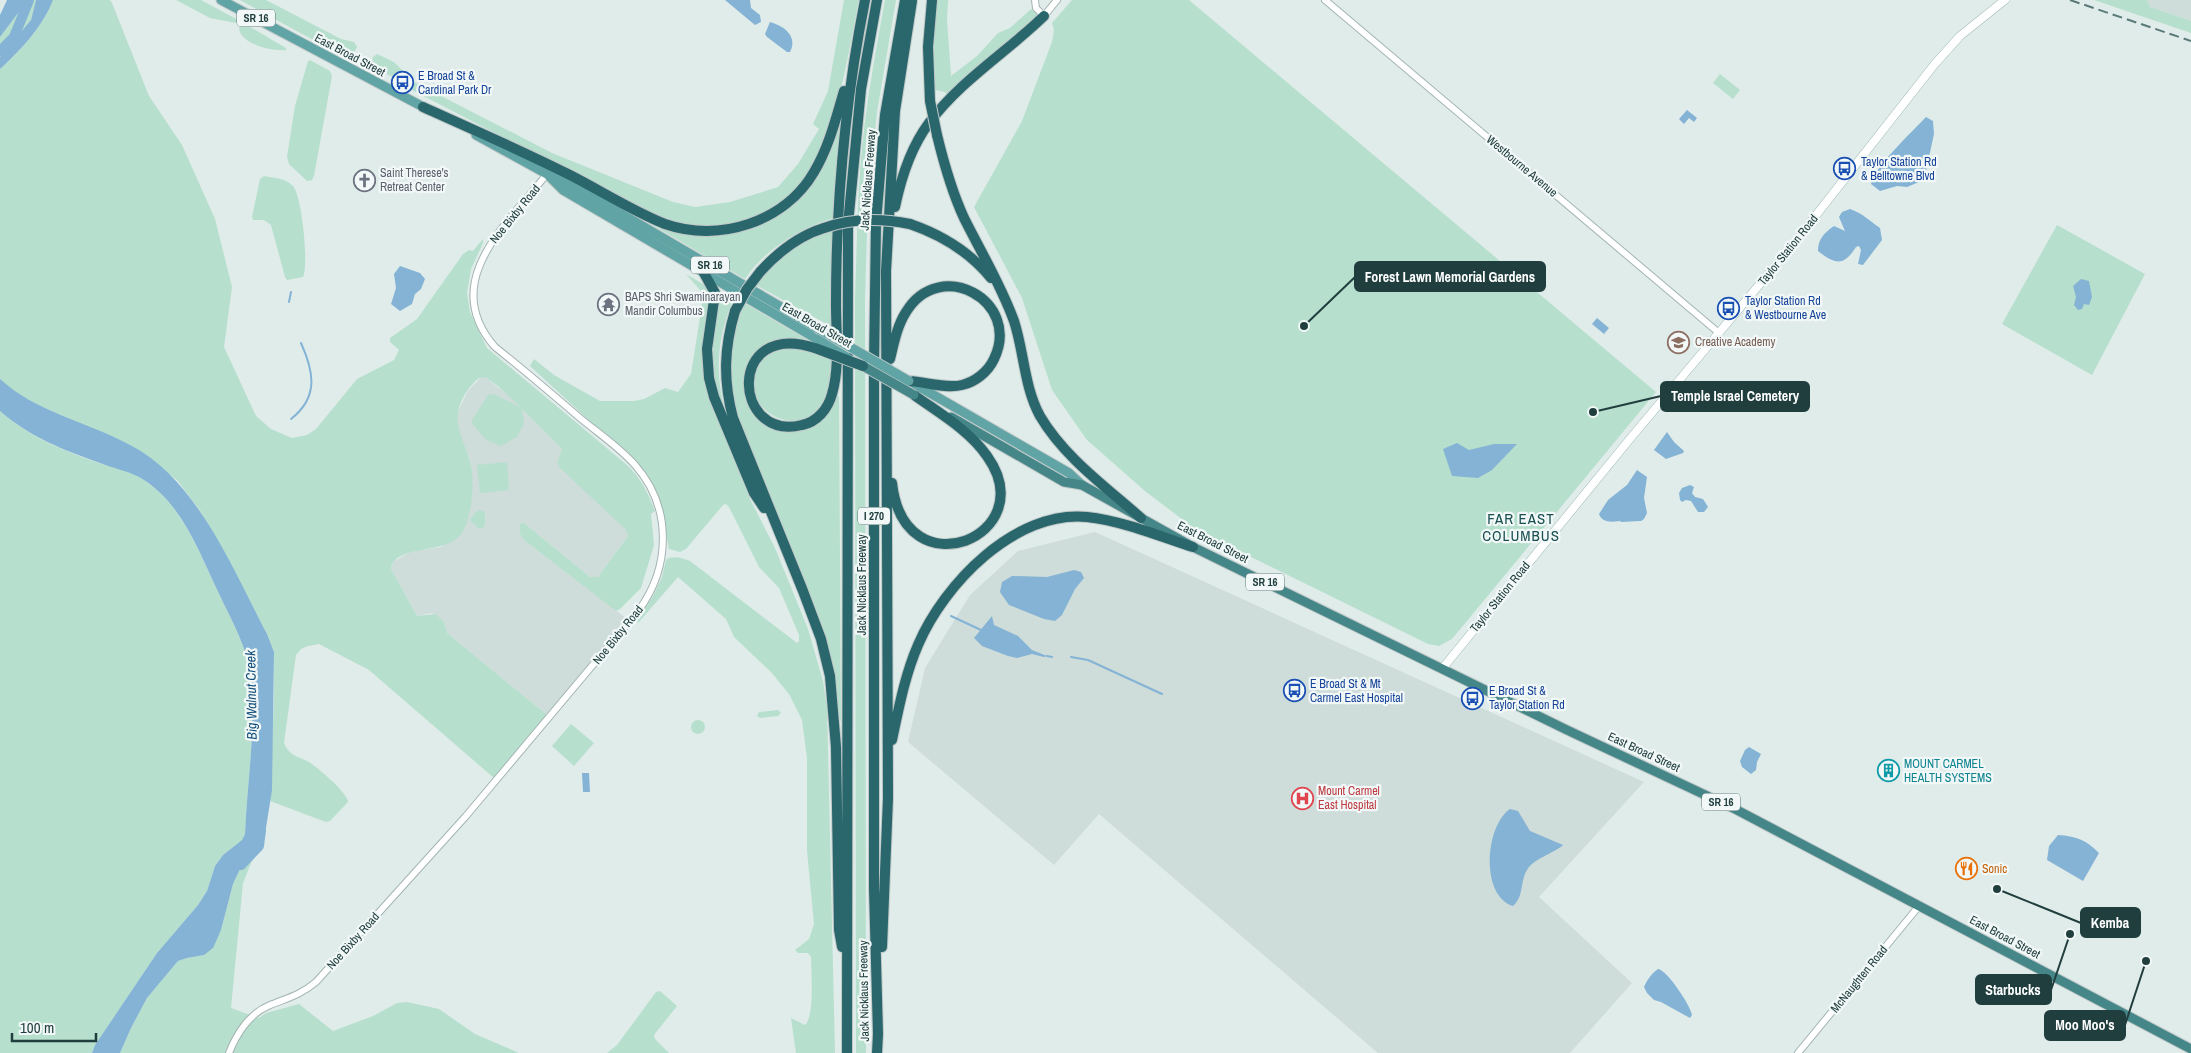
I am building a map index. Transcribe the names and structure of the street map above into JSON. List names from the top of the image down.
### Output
{
  "streets": {
    "highway": [
      "SR 16",
      "East Broad Street",
      "Jack Nicklaus Freeway",
      "I 270"
    ],
    "main road": ["Taylor Station Road"],
    "street": ["Westbourne Avenue", "Noe Bixby Road", "McNaughten Road"]
  },
  "crossings": [
    ["East Broad Street", "Noe Bixby Road"],
    ["East Broad Street", "Taylor Station Road"],
    ["East Broad Street", "McNaughten Road"],
    ["Westbourne Avenue", "Taylor Station Road"]
  ],
  "districts": ["FAR EAST COLUMBUS"],
  "water": ["Big Walnut Creek"],
  "places": {
    "bus stop": [
      "E Broad St & Cardinal Park Dr",
      "Taylor Station Rd & Belltowne Blvd",
      "Taylor Station Rd & Westbourne Ave",
      "E Broad St & Mt Carmel East Hospital",
      "E Broad St & Taylor Station Rd"
    ],
    "church": ["Saint Therese's Retreat Center"],
    "temple": ["BAPS Shri Swaminarayan Mandir Columbus"],
    "other": [
      "Forest Lawn Memorial Gardens",
      "Temple Israel Cemetery",
      "Kemba",
      "Starbucks",
      "Moo Moo's"
    ],
    "school or university": ["Creative Academy"],
    "building": ["MOUNT CARMEL HEALTH SYSTEMS"],
    "hospital": ["Mount Carmel East Hospital"],
    "restaurant": ["Sonic"]
  },
  "scale_bar": "100 m"
}
